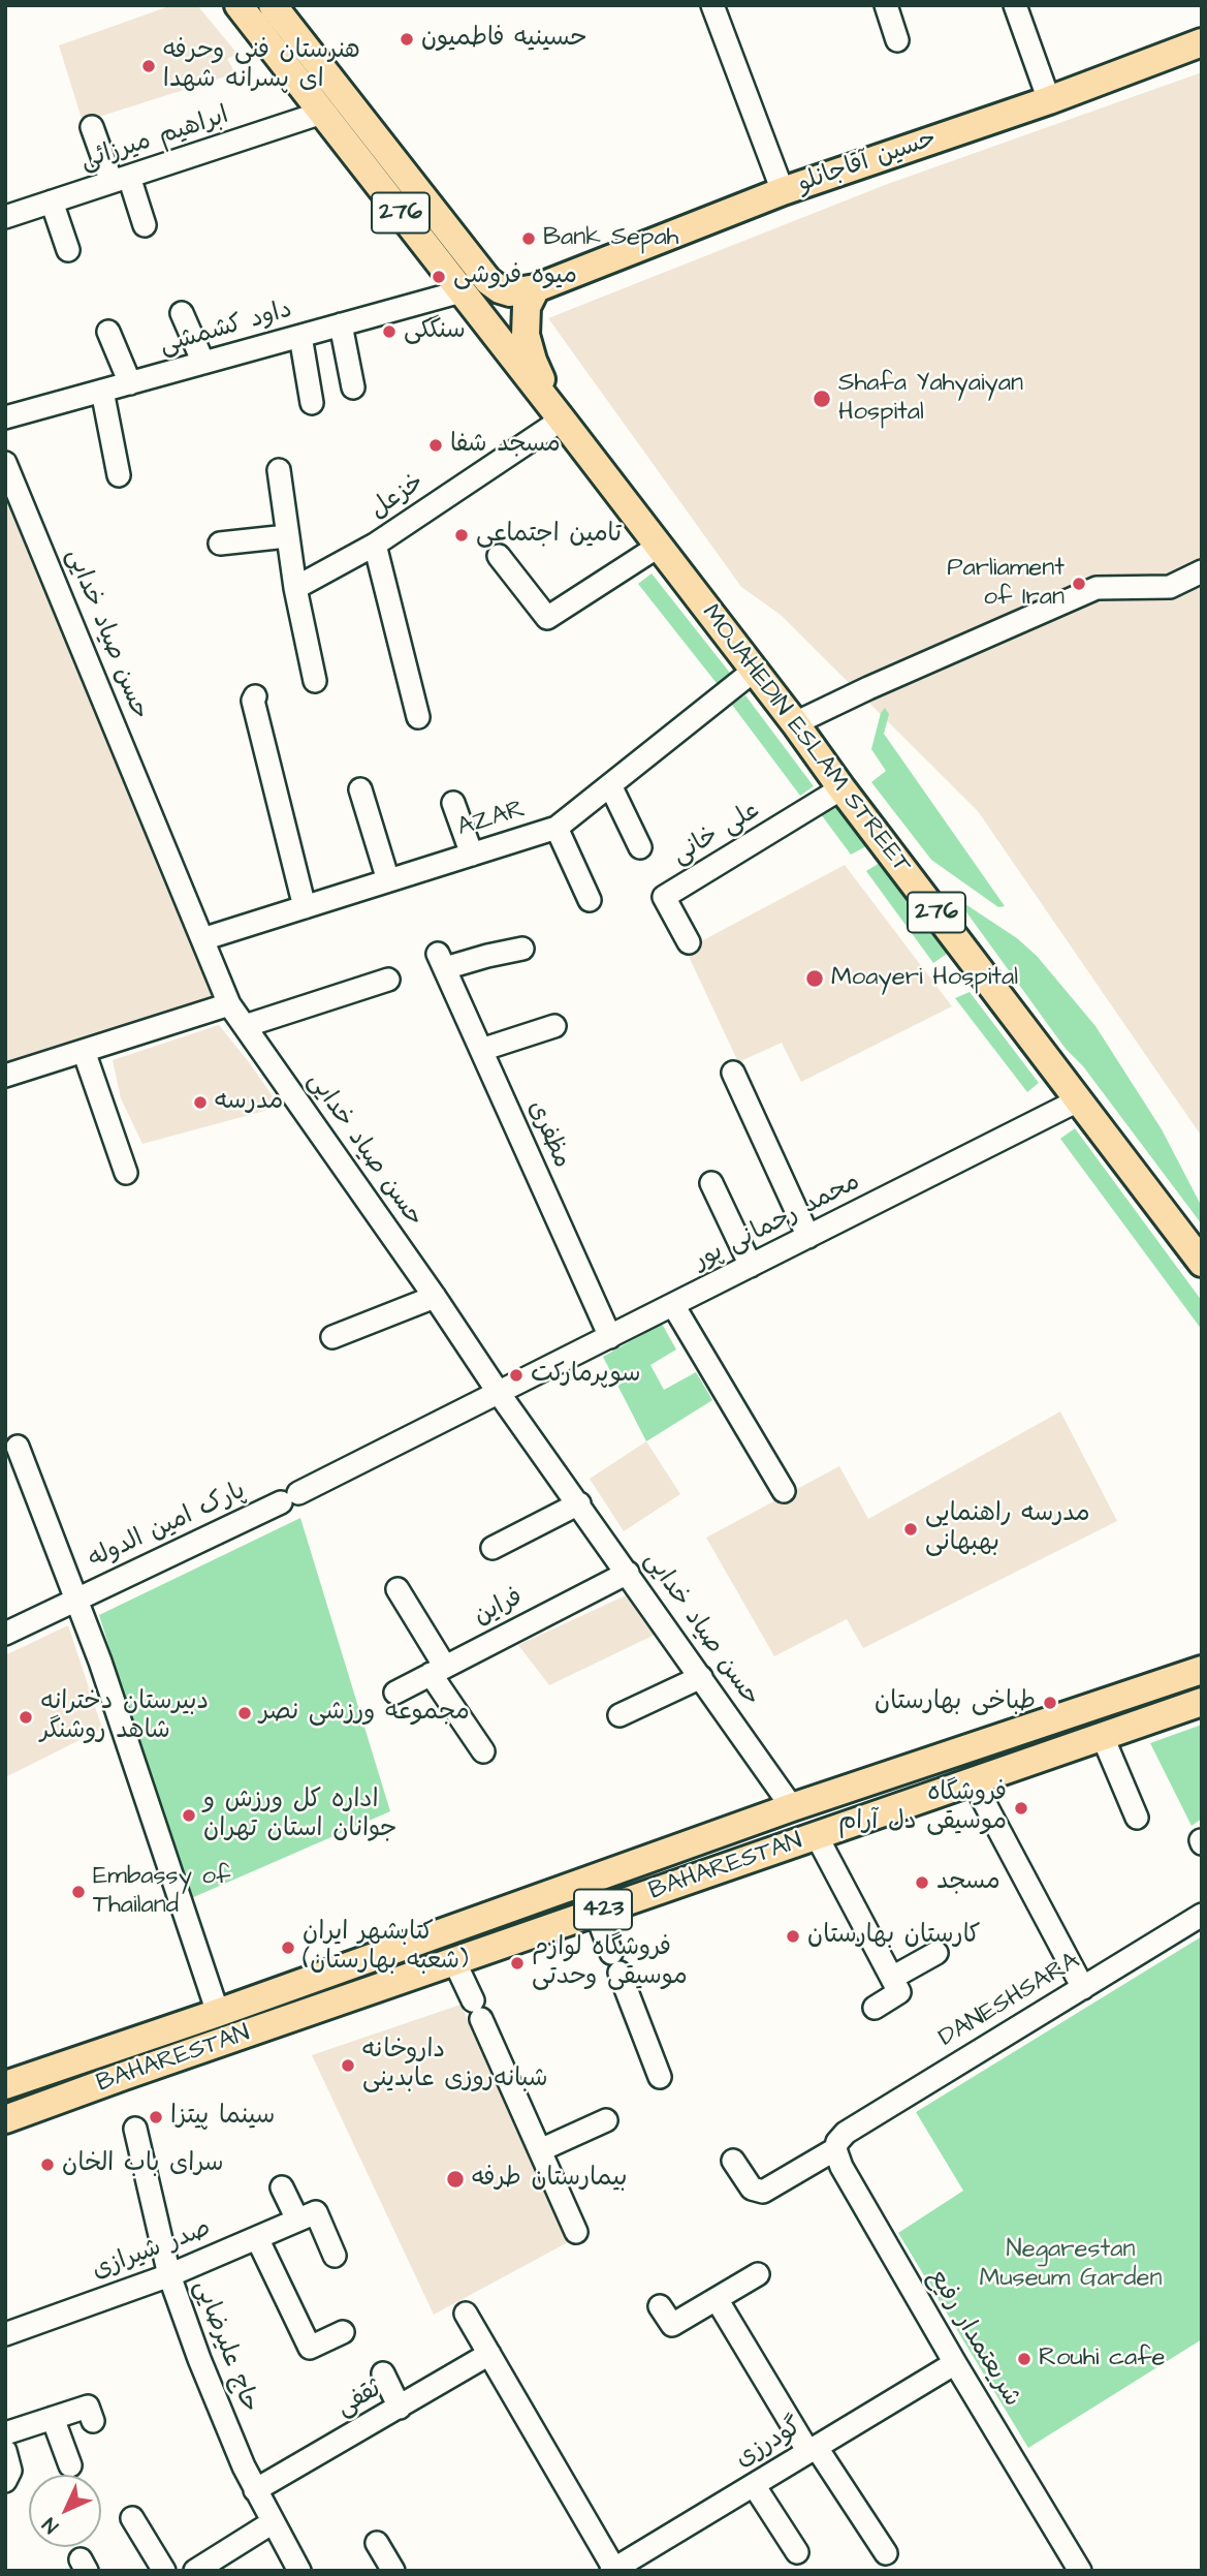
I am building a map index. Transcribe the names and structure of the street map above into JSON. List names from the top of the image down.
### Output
{
  "streets": {
    "main road": [
      "حسین آقاجانلو",
      "276",
      "MOJAHEDIN ESLAM STREET",
      "BAHARESTAN",
      "423"
    ],
    "street": [
      "ابراهیم میرزائی",
      "داود کشمشی",
      "خزعل",
      "حسن صیاد خدایی",
      "AZAR",
      "علی خانی",
      "مظفری",
      "محمد رحمانی پور",
      "پارک امین الدوله",
      "فراین",
      "DANESHSARA",
      "صدر شیرازی",
      "شریعتمدار رفیع",
      "حاج علیرضایی",
      "ثقفی",
      "گودرزی"
    ]
  },
  "crossings": [
    ["ابراهیم میرزائی", "276"],
    ["276", "داود کشمشی"],
    ["276", "خزعل"],
    ["276", "MOJAHEDIN ESLAM STREET"],
    ["حسن صیاد خدایی", "AZAR"],
    ["حسن صیاد خدایی", "محمد رحمانی پور"],
    ["حسن صیاد خدایی", "پارک امین الدوله"],
    ["حسن صیاد خدایی", "فراین"],
    ["حسن صیاد خدایی", "BAHARESTAN"],
    ["MOJAHEDIN ESLAM STREET", "AZAR"],
    ["MOJAHEDIN ESLAM STREET", "علی خانی"],
    ["MOJAHEDIN ESLAM STREET", "محمد رحمانی پور"],
    ["مظفری", "محمد رحمانی پور"],
    ["محمد رحمانی پور", "پارک امین الدوله"],
    ["DANESHSARA", "شریعتمدار رفیع"],
    ["صدر شیرازی", "حاج علیرضایی"],
    ["شریعتمدار رفیع", "گودرزی"],
    ["حاج علیرضایی", "ثقفی"]
  ],
  "parks": ["Negarestan Museum Garden"],
  "places": [
    "حسینیه فاطمیون",
    "هنرستان فنی وحرفه ای پسرانه شهدا",
    "Bank Sepah",
    "میوه فروشی",
    "سنگکی",
    "Shafa Yahyaiyan Hospital",
    "مسجد شفا",
    "تامین اجتماعی",
    "Parliament of Iran",
    "Moayeri Hospital",
    "مدرسه",
    "سوپرمارکت",
    "مدرسه راهنمایی بهبهانی",
    "طباخی بهارستان",
    "مجموعه ورزشی نصر",
    "دبیرستان دخترانه شاهد روشنگر",
    "فروشگاه موسیقی دل آرام",
    "اداره کل ورزش و جوانان استان تهران",
    "مسجد",
    "Embassy of Thailand",
    "کارستان بهارستان",
    "کتابشهر ایران (شعبه بهارستان)",
    "فروشگاه لوازم موسیقی وحدتی",
    "داروخانه شبانه‌روزی عابدینی",
    "سینما پیتزا",
    "سرای باب الخان",
    "بیمارستان طرفه",
    "Rouhi cafe"
  ],
  "north": "bottom left"
}
